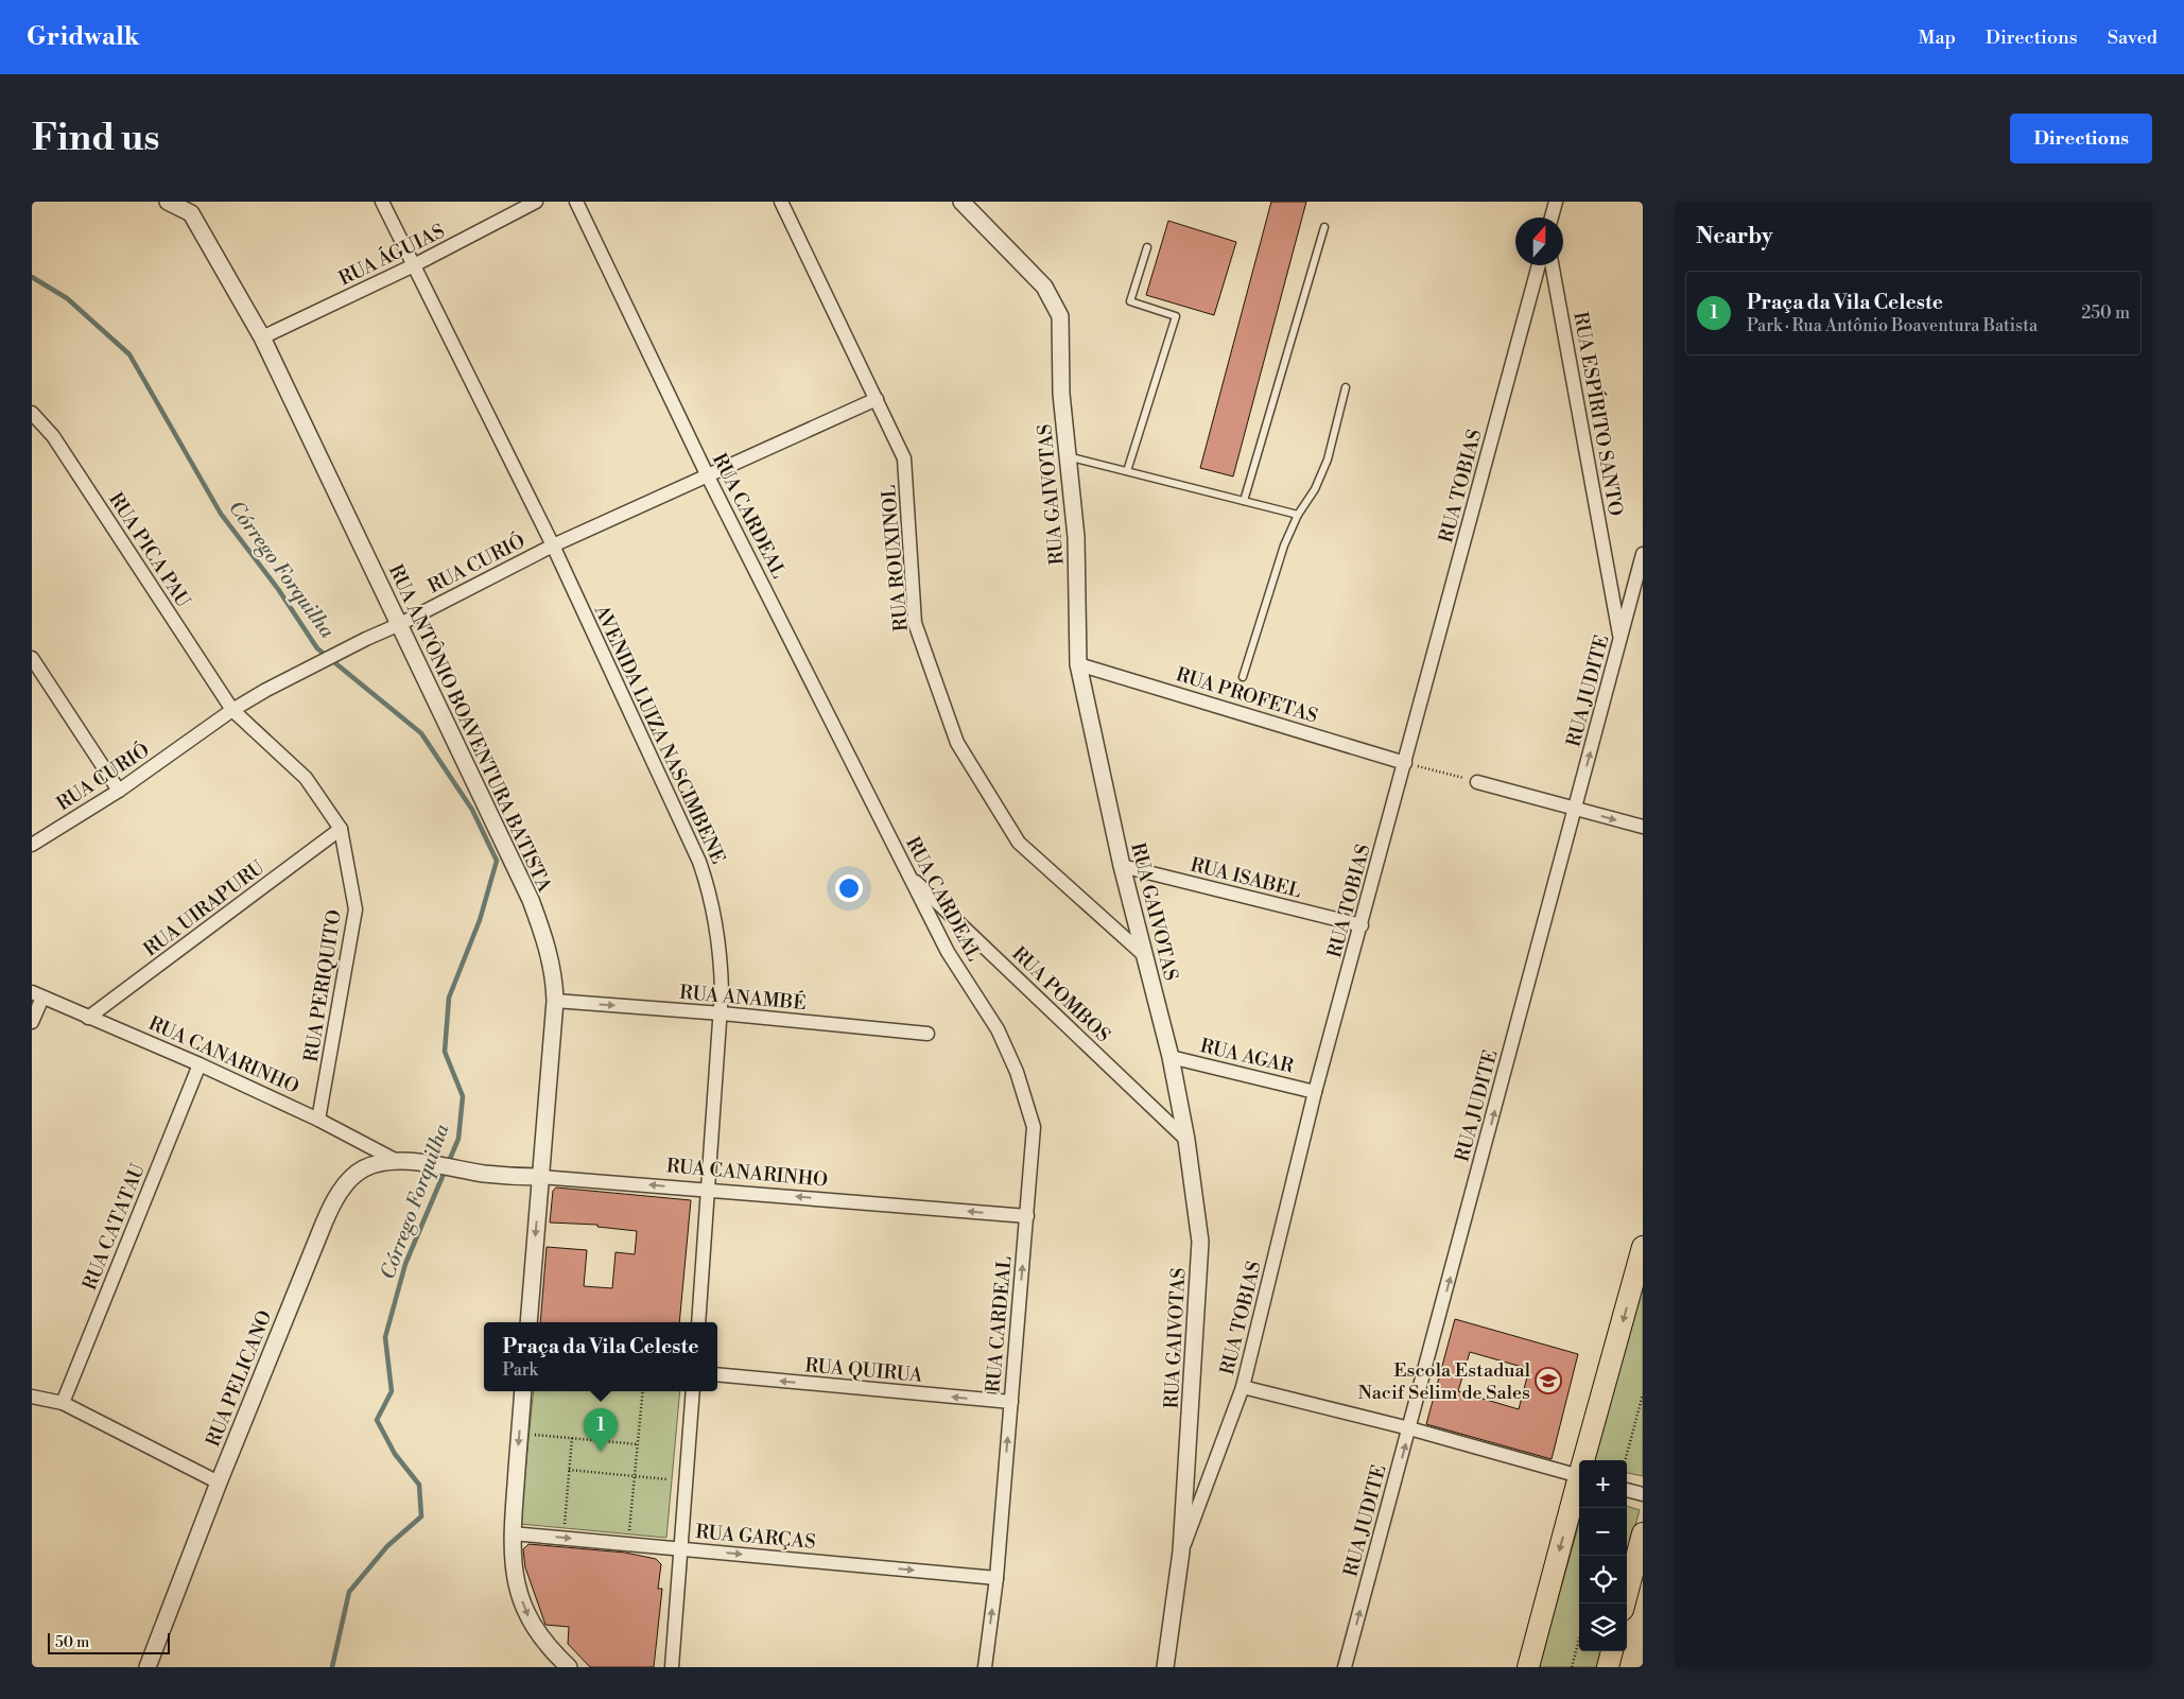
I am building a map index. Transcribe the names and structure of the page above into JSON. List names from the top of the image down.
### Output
{
  "streets": {
    "street": [
      "RUA ÁGUIAS",
      "RUA ESPÍRITO SANTO",
      "RUA TOBIAS",
      "RUA GAIVOTAS",
      "RUA CARDEAL",
      "RUA PICA PAU",
      "RUA ROUXINOL",
      "RUA CURIÓ",
      "RUA JUDITE",
      "RUA PROFETAS",
      "RUA ANTÔNIO BOAVENTURA BATISTA",
      "AVENIDA LUIZA NASCIMBENE",
      "RUA ISABEL",
      "RUA UIRAPURU",
      "RUA PERIQUITO",
      "RUA POMBOS",
      "RUA ANAMBÉ",
      "RUA CANARINHO",
      "RUA AGAR",
      "RUA CATATAU",
      "RUA QUIRUA",
      "RUA PELICANO",
      "RUA GARÇAS"
    ]
  },
  "crossings": [
    ["RUA ÁGUIAS", "RUA ANTÔNIO BOAVENTURA BATISTA"],
    ["RUA ÁGUIAS", "AVENIDA LUIZA NASCIMBENE"],
    ["RUA ESPÍRITO SANTO", "RUA JUDITE"],
    ["RUA TOBIAS", "RUA GAIVOTAS"],
    ["RUA TOBIAS", "RUA PROFETAS"],
    ["RUA TOBIAS", "RUA ISABEL"],
    ["RUA TOBIAS", "RUA AGAR"],
    ["RUA GAIVOTAS", "RUA ROUXINOL"],
    ["RUA GAIVOTAS", "RUA PROFETAS"],
    ["RUA GAIVOTAS", "RUA ISABEL"],
    ["RUA GAIVOTAS", "RUA POMBOS"],
    ["RUA GAIVOTAS", "RUA AGAR"],
    ["RUA CARDEAL", "RUA CURIÓ"],
    ["RUA CARDEAL", "RUA POMBOS"],
    ["RUA CARDEAL", "RUA CANARINHO"],
    ["RUA CARDEAL", "RUA QUIRUA"],
    ["RUA CARDEAL", "RUA GARÇAS"],
    ["RUA PICA PAU", "RUA CURIÓ"],
    ["RUA PICA PAU", "RUA PERIQUITO"],
    ["RUA ROUXINOL", "RUA CURIÓ"],
    ["RUA CURIÓ", "RUA ANTÔNIO BOAVENTURA BATISTA"],
    ["RUA CURIÓ", "AVENIDA LUIZA NASCIMBENE"],
    ["RUA CURIÓ", "RUA PERIQUITO"],
    ["RUA ANTÔNIO BOAVENTURA BATISTA", "RUA ANAMBÉ"],
    ["RUA ANTÔNIO BOAVENTURA BATISTA", "RUA CANARINHO"],
    ["AVENIDA LUIZA NASCIMBENE", "RUA ANAMBÉ"],
    ["AVENIDA LUIZA NASCIMBENE", "RUA CANARINHO"],
    ["RUA UIRAPURU", "RUA PERIQUITO"],
    ["RUA UIRAPURU", "RUA CANARINHO"],
    ["RUA PERIQUITO", "RUA CANARINHO"],
    ["RUA CANARINHO", "RUA CATATAU"],
    ["RUA CANARINHO", "RUA PELICANO"]
  ],
  "one_way": [
    "RUA JUDITE",
    "RUA ANAMBÉ",
    "RUA CANARINHO",
    "RUA QUIRUA",
    "RUA GARÇAS"
  ],
  "water": ["Córrego Forquilha"],
  "places": {
    "school or university": ["Escola Estadual Nacif Selim de Sales"]
  },
  "scale_bar": "50 m",
  "north": "top",
  "page": {
    "header": "Gridwalk",
    "nav": ["Map", "Directions", "Saved"],
    "buttons": "Directions",
    "title": "Find us",
    "heading": "Nearby",
    "list": [
      {
        "mark": "1",
        "name": "Praça da Vila Celeste",
        "note": "Park · Rua Antônio Boaventura Batista",
        "value": "250 m"
      }
    ],
    "popup": ["Praça da Vila Celeste", "Park"],
    "pins": "1",
    "map_buttons": ["+", "−"],
    "scale": "50 m"
  }
}
